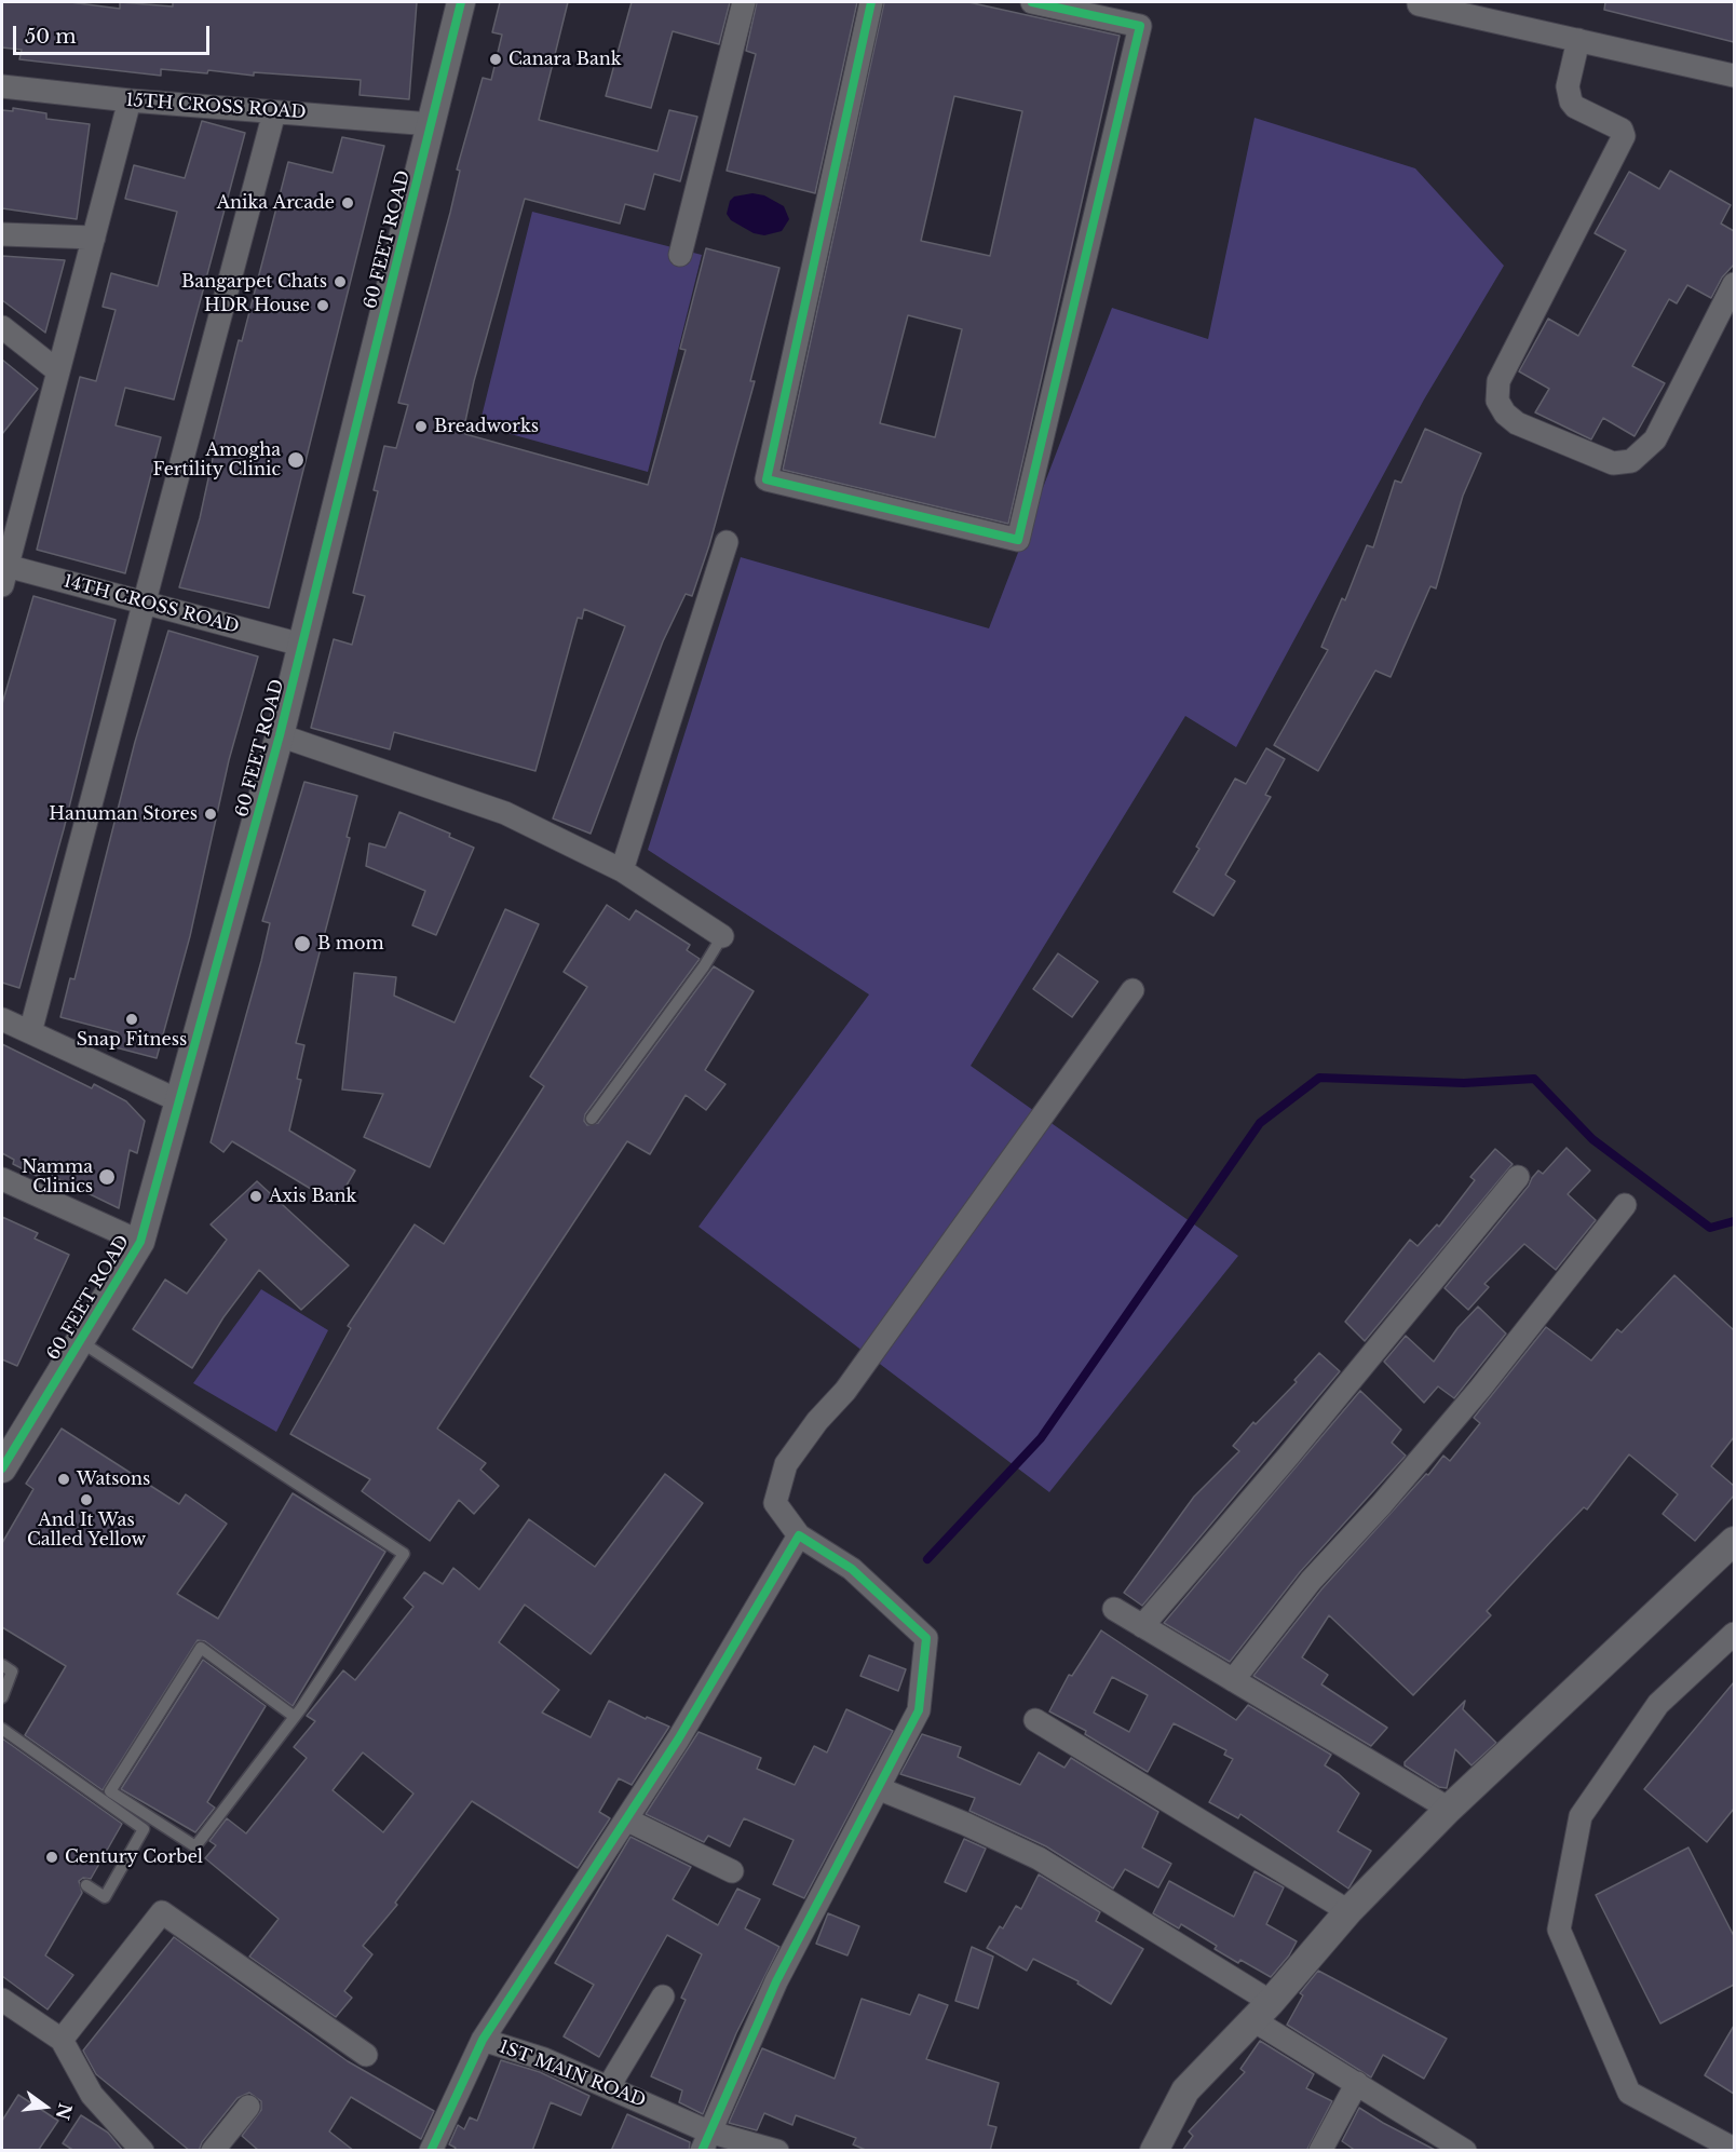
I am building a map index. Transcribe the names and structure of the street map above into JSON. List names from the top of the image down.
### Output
{
  "streets": {
    "street": [
      "15TH CROSS ROAD",
      "60 FEET ROAD",
      "14TH CROSS ROAD",
      "1ST MAIN ROAD"
    ]
  },
  "crossings": [
    ["15TH CROSS ROAD", "60 FEET ROAD"],
    ["60 FEET ROAD", "14TH CROSS ROAD"]
  ],
  "places": [
    "Canara Bank",
    "Anika Arcade",
    "Bangarpet Chats",
    "HDR House",
    "Breadworks",
    "Amogha Fertility Clinic",
    "Hanuman Stores",
    "B mom",
    "Snap Fitness",
    "Namma Clinics",
    "Axis Bank",
    "Watsons",
    "And It Was Called Yellow",
    "Century Corbel"
  ],
  "scale_bar": "50 m",
  "north": "right"
}
